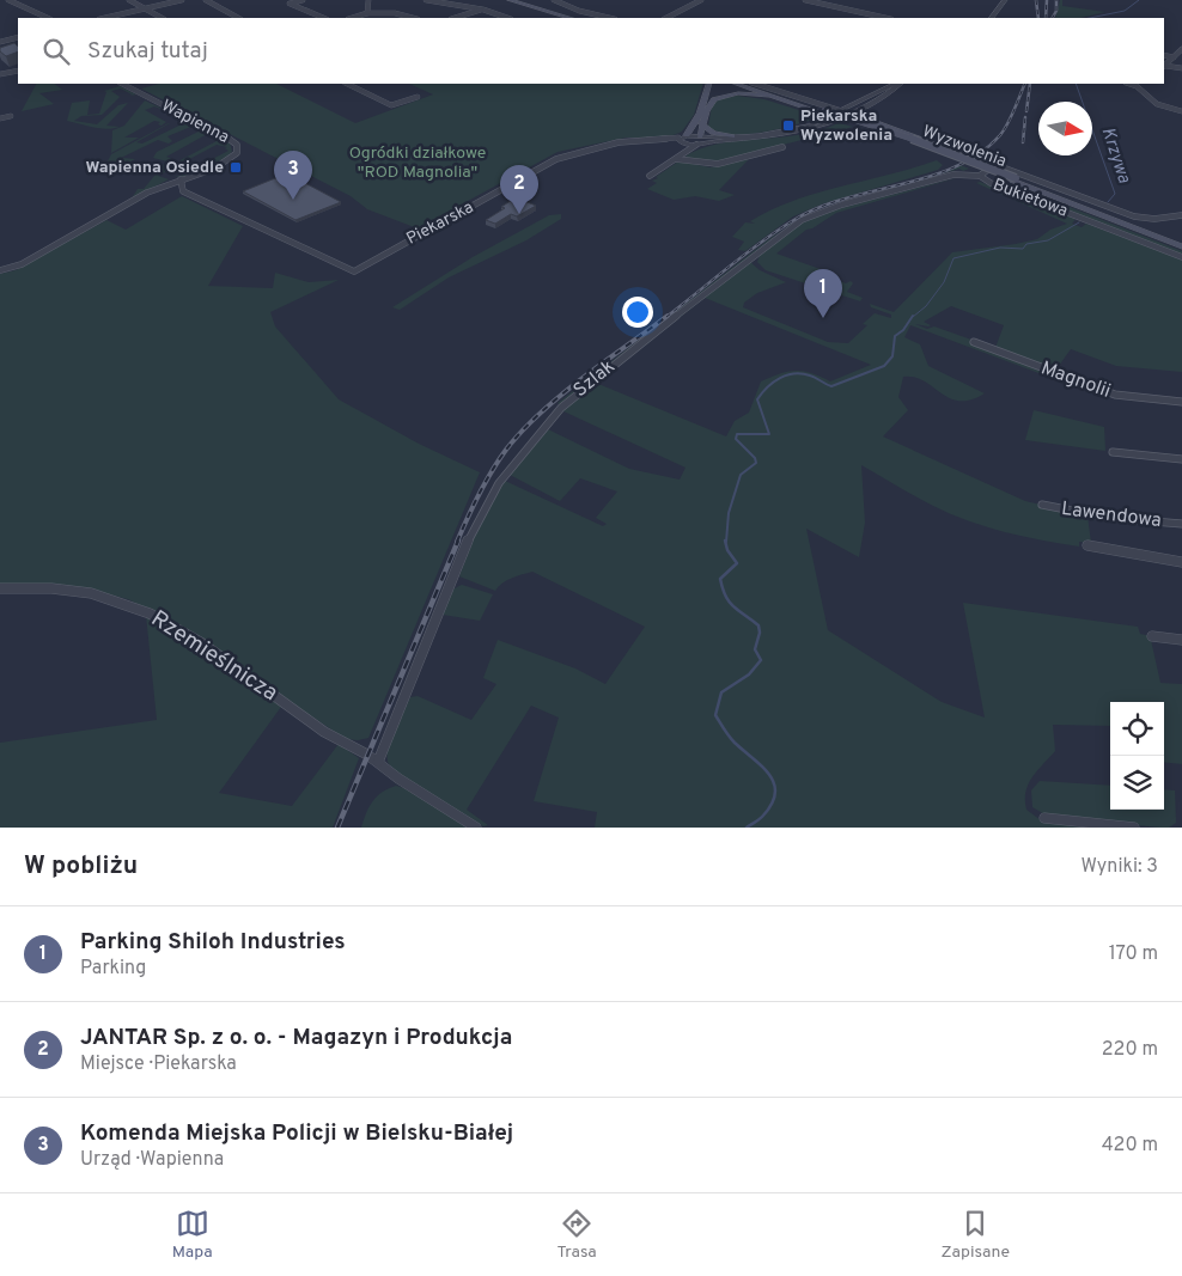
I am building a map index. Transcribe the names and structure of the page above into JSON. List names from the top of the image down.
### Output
{
  "streets": {
    "main road": ["Wyzwolenia"],
    "street": [
      "Wapienna",
      "Bukietowa",
      "Piekarska",
      "Szlak",
      "Magnolii",
      "Lawendowa",
      "Rzemieślnicza"
    ]
  },
  "crossings": [
    ["Wapienna", "Piekarska"],
    ["Bukietowa", "Szlak"],
    ["Szlak", "Rzemieślnicza"]
  ],
  "water": ["Krzywa"],
  "parks": ["Ogródki działkowe \"ROD Magnolia\""],
  "places": {
    "transit": ["Piekarska Wyzwolenia", "Wapienna Osiedle"]
  },
  "north": "right",
  "page": {
    "search": "Szukaj tutaj",
    "pins": ["3", "2", "1"],
    "heading": ["W pobliżu", "Wyniki: 3"],
    "list": [
      {
        "mark": "1",
        "name": "Parking Shiloh Industries",
        "note": "Parking",
        "value": "170 m"
      },
      {
        "mark": "2",
        "name": "JANTAR Sp. z o. o. - Magazyn i Produkcja",
        "note": "Miejsce · Piekarska",
        "value": "220 m"
      },
      {
        "mark": "3",
        "name": "Komenda Miejska Policji w Bielsku-Białej",
        "note": "Urząd · Wapienna",
        "value": "420 m"
      }
    ],
    "nav": ["Mapa", "Trasa", "Zapisane"]
  }
}
